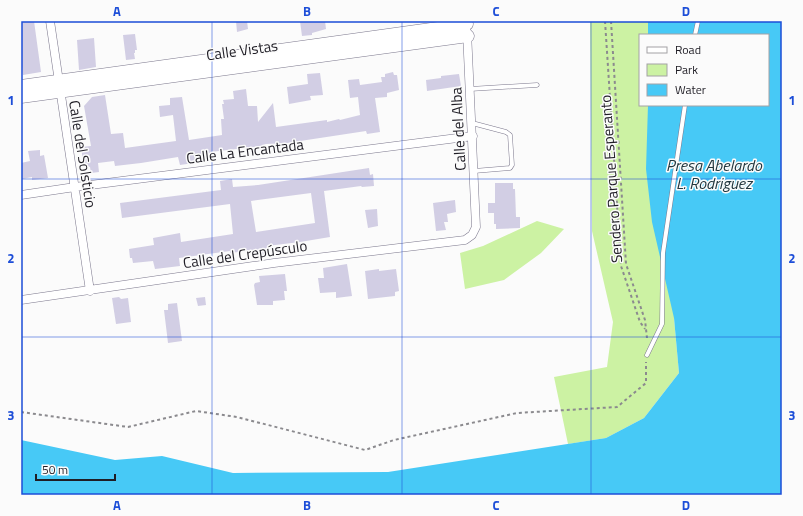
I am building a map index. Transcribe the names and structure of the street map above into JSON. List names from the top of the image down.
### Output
{
  "streets": {
    "street": [
      "Calle Vistas",
      "Calle del Alba",
      "Calle La Encantada",
      "Calle del Solsticio",
      "Calle del Crepúsculo"
    ],
    "path": ["Sendero Parque Esperanto"]
  },
  "crossings": [
    ["Calle Vistas", "Calle del Alba"],
    ["Calle Vistas", "Calle del Solsticio"],
    ["Calle del Alba", "Calle La Encantada"],
    ["Calle del Alba", "Calle del Crepúsculo"],
    ["Calle La Encantada", "Calle del Solsticio"],
    ["Calle del Solsticio", "Calle del Crepúsculo"]
  ],
  "water": ["Presa Abelardo L. Rodriguez"],
  "legend": ["Road", "Park", "Water"],
  "scale_bar": "50 m",
  "grid": {
    "columns": [
      "A",
      "B",
      "C",
      "D"
    ],
    "rows": ["1", "2", "3"]
  }
}
